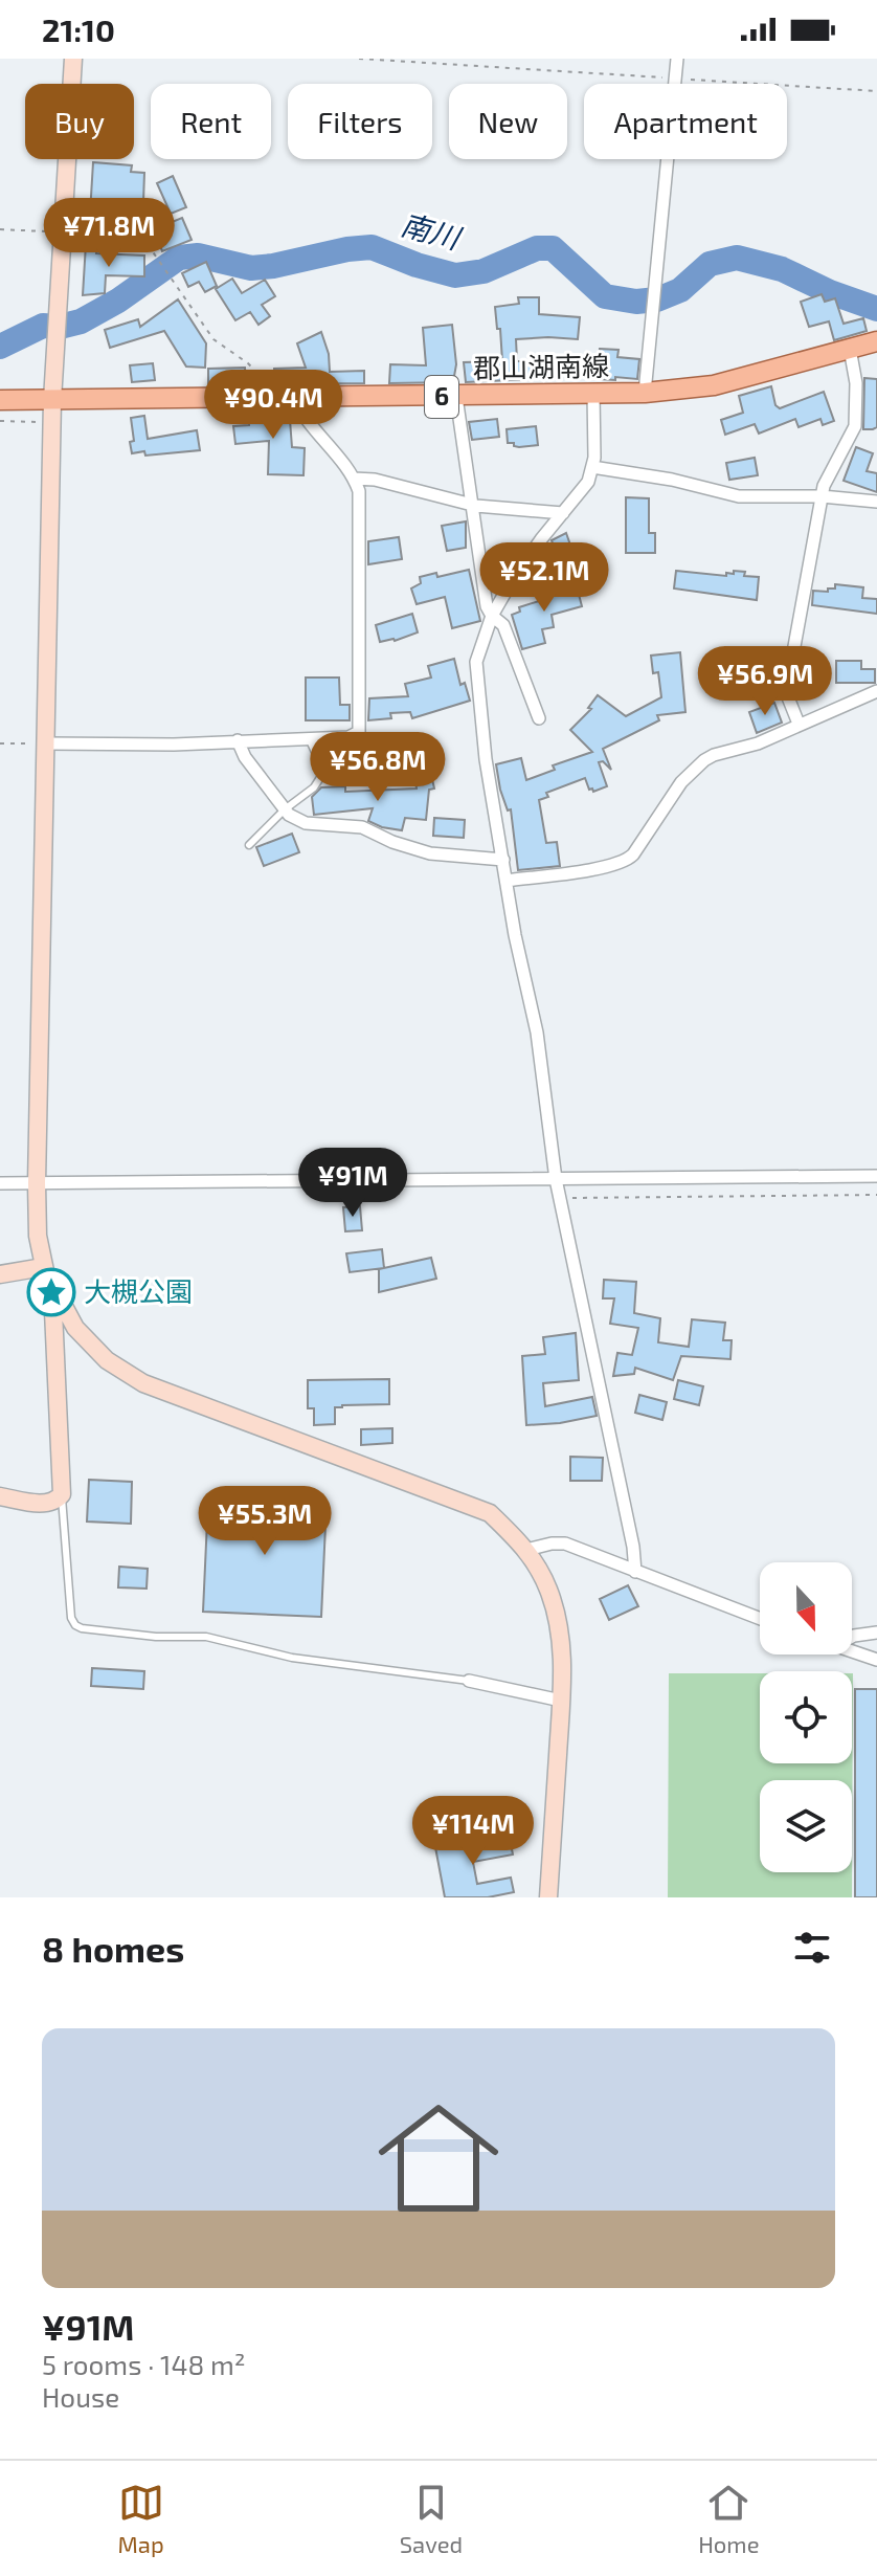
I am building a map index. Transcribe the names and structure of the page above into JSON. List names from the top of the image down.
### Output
{
  "streets": {
    "main road": ["郡山湖南線", "6"]
  },
  "water": ["南川"],
  "places": {
    "place": ["大槻公園"]
  },
  "north": "bottom",
  "page": {
    "status": "21:10",
    "chip": [
      "Buy",
      "Rent",
      "Filters",
      "New",
      "Apartment"
    ],
    "price": [
      "¥71.8M",
      "¥90.4M",
      "¥52.1M",
      "¥56.9M",
      "¥56.8M",
      "¥91M",
      "¥55.3M",
      "¥114M"
    ],
    "heading": "8 homes",
    "list": [
      {
        "name": "¥91M",
        "note": "5 rooms · 148 m² · House"
      }
    ],
    "tabs": ["Map", "Saved", "Home"]
  }
}
